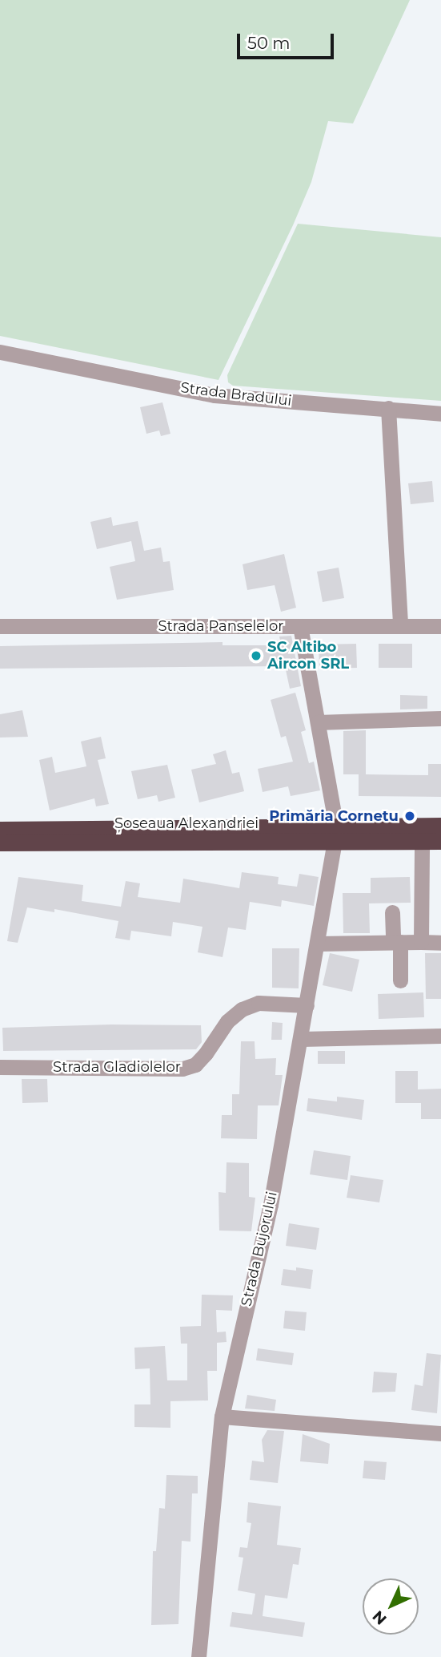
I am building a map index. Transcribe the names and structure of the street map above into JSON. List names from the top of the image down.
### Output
{
  "streets": {
    "highway": ["Șoseaua Alexandriei"],
    "street": [
      "Strada Bradului",
      "Strada Panselelor",
      "Strada Gladiolelor",
      "Strada Bujorului"
    ]
  },
  "crossings": [
    ["Strada Panselelor", "Strada Bujorului"],
    ["Șoseaua Alexandriei", "Strada Bujorului"],
    ["Strada Gladiolelor", "Strada Bujorului"]
  ],
  "places": ["SC Altibo Aircon SRL", "Primăria Cornetu"],
  "scale_bar": "50 m",
  "north": "bottom left"
}
